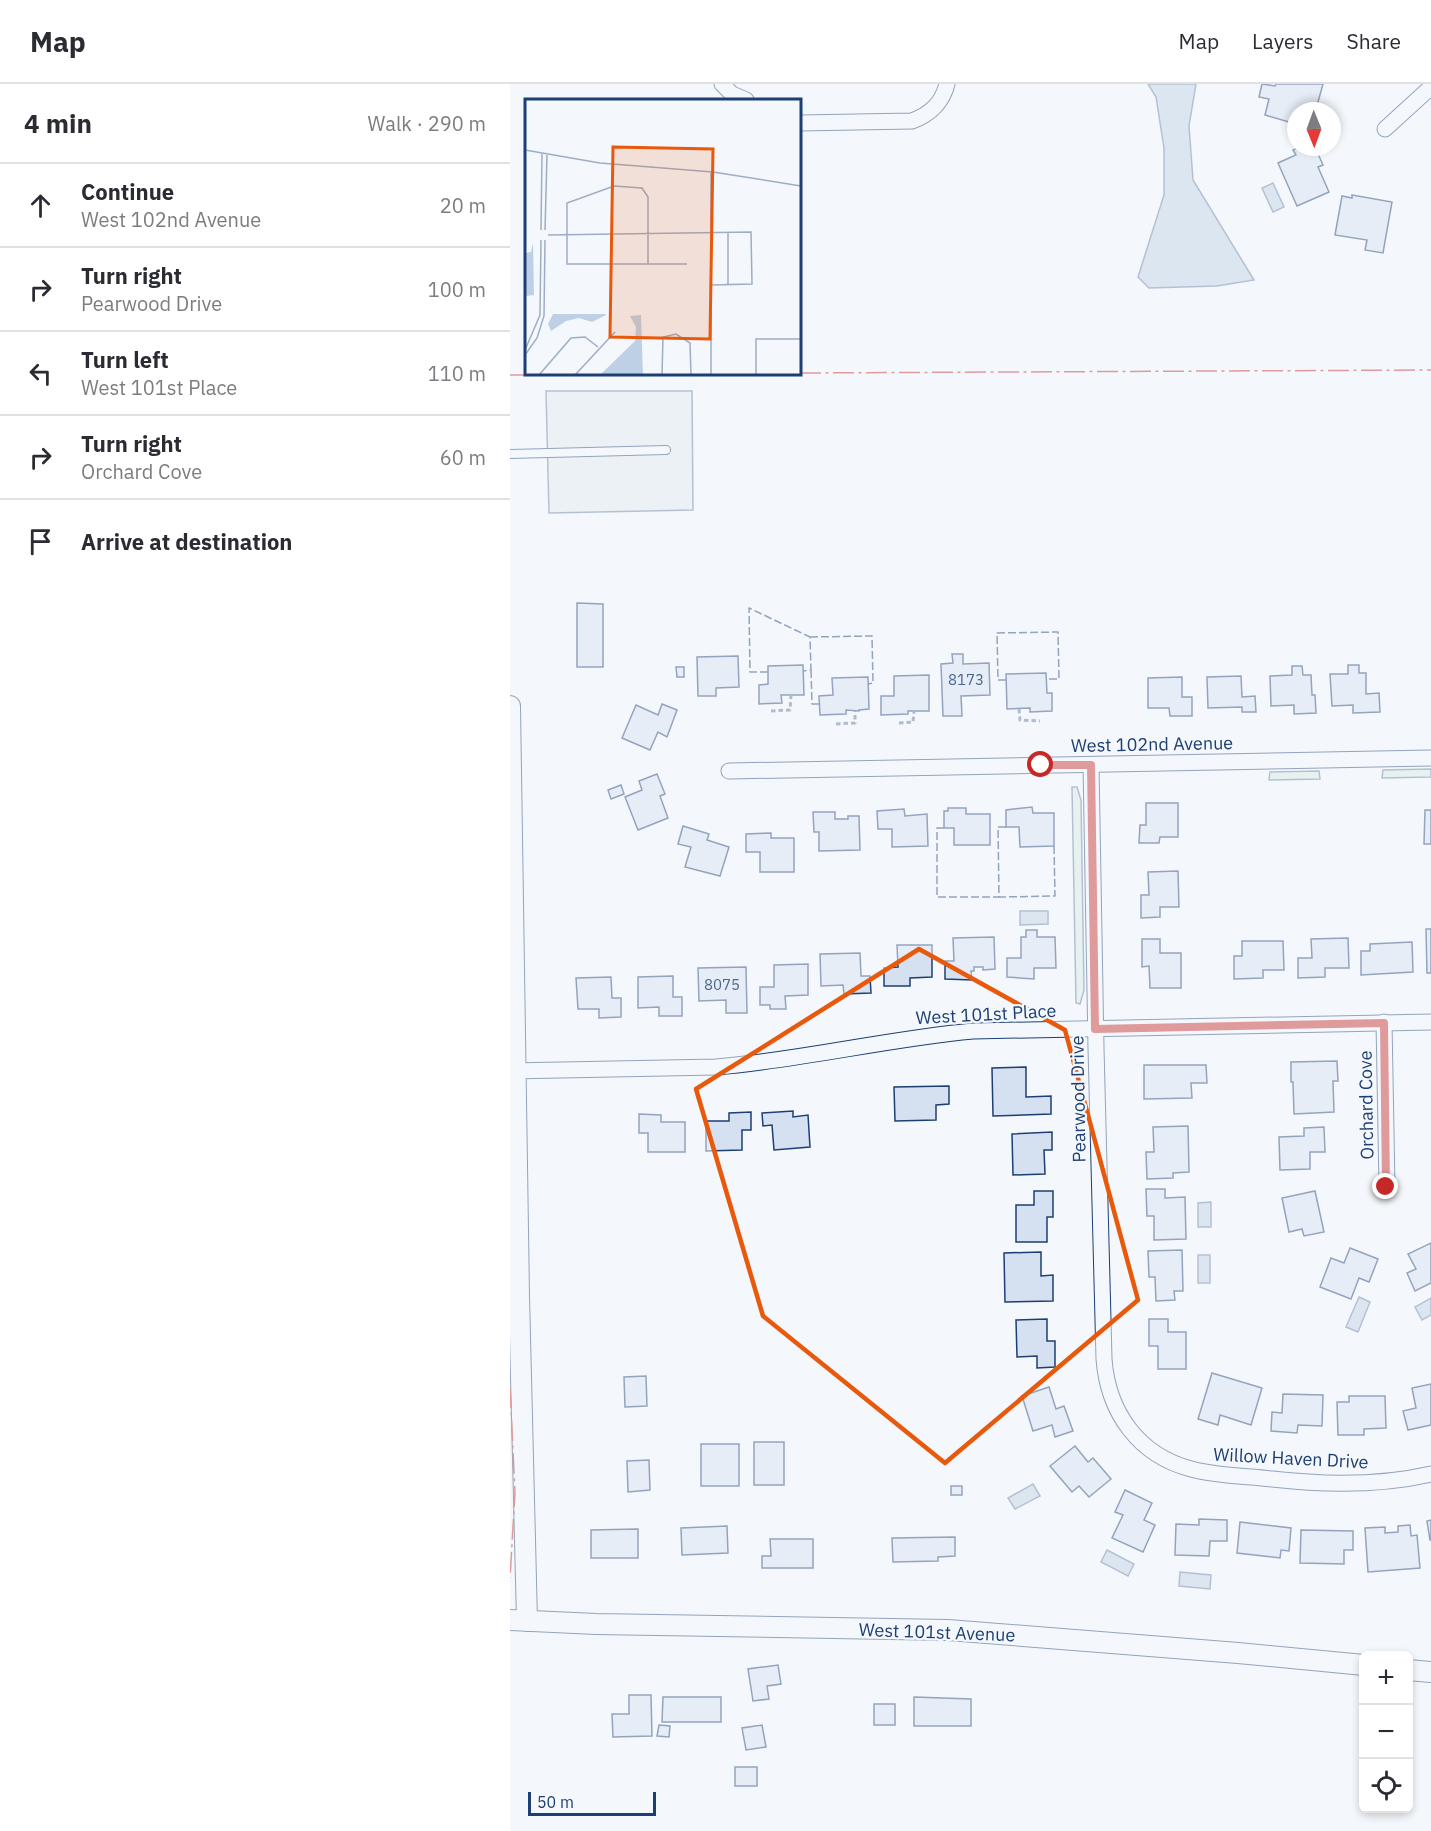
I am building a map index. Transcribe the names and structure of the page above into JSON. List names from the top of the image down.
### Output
{
  "streets": {
    "street": [
      "West 102nd Avenue",
      "West 101st Place",
      "Pearwood Drive",
      "Orchard Cove",
      "Willow Haven Drive",
      "West 101st Avenue"
    ]
  },
  "crossings": [
    ["West 102nd Avenue", "Pearwood Drive"],
    ["West 101st Place", "Pearwood Drive"],
    ["West 101st Place", "Orchard Cove"],
    ["Pearwood Drive", "Willow Haven Drive"]
  ],
  "house_numbers": ["8173", "8075"],
  "scale_bar": "50 m",
  "north": "bottom",
  "page": {
    "header": "Map",
    "nav": ["Map", "Layers", "Share"],
    "heading": ["4 min", "Walk · 290 m"],
    "list": [
      ["Continue", "West 102nd Avenue", "20 m"],
      ["Turn right", "Pearwood Drive", "100 m"],
      ["Turn left", "West 101st Place", "110 m"],
      ["Turn right", "Orchard Cove", "60 m"],
      "Arrive at destination"
    ],
    "map_buttons": ["+", "−"],
    "scale": "50 m"
  }
}
